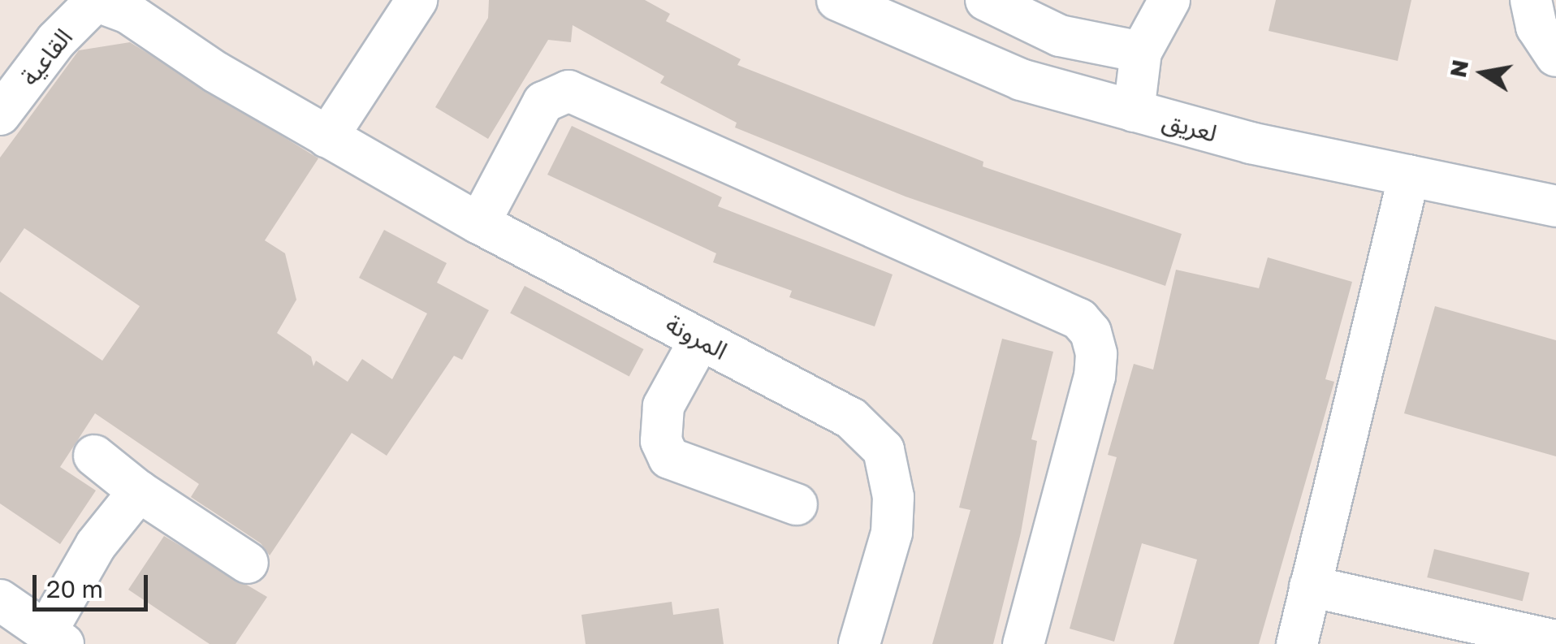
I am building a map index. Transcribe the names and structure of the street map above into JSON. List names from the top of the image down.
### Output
{
  "streets": {
    "street": ["القاعية", "لعريق", "المرونة"]
  },
  "crossings": [
    ["القاعية", "المرونة"]
  ],
  "scale_bar": "20 m",
  "north": "left"
}
